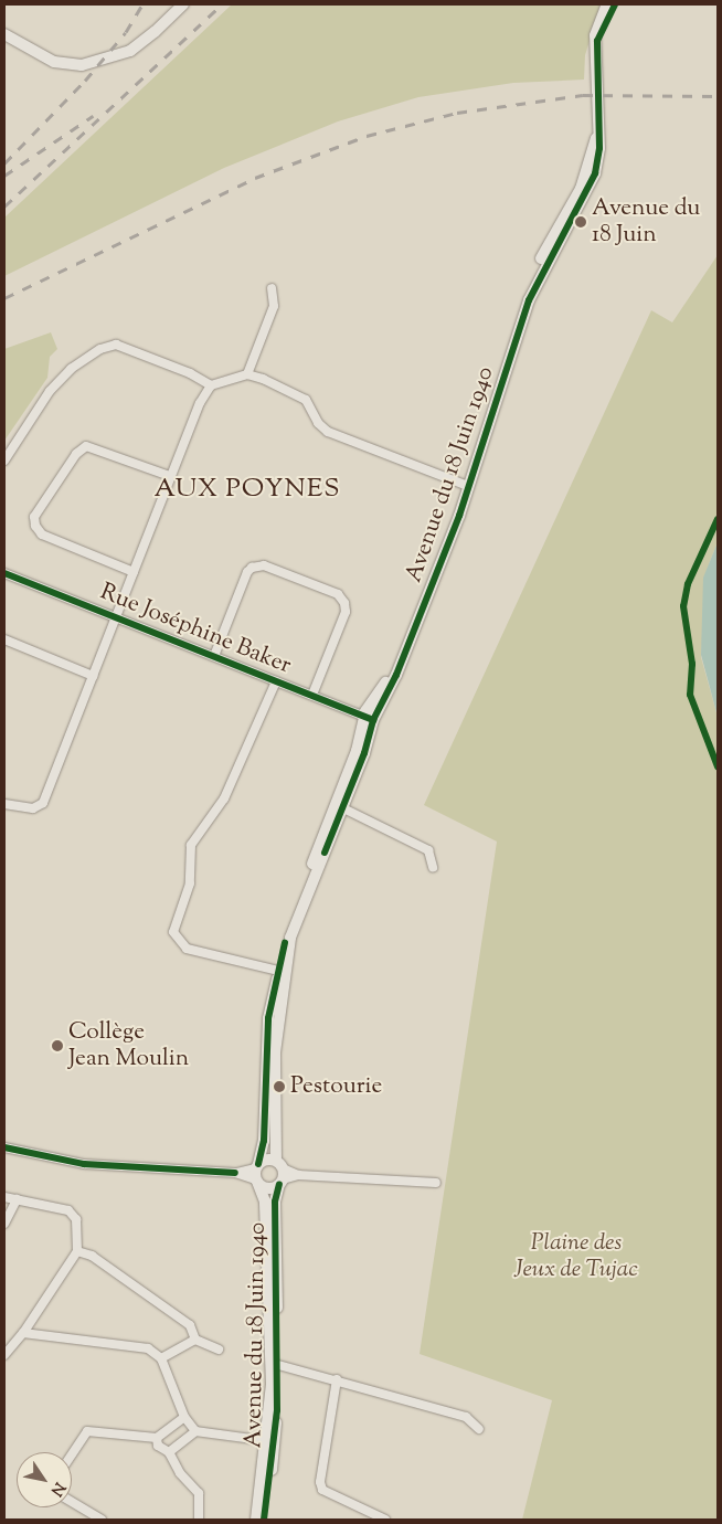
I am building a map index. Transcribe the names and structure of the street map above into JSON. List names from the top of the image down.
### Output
{
  "streets": {
    "street": ["Avenue du 18 Juin 1940", "Rue Joséphine Baker"]
  },
  "crossings": [
    ["Avenue du 18 Juin 1940", "Rue Joséphine Baker"]
  ],
  "districts": ["AUX POYNES"],
  "parks": ["Plaine des Jeux de Tujac"],
  "places": ["Avenue du 18 Juin", "Collège Jean Moulin", "Pestourie"],
  "north": "bottom right"
}
